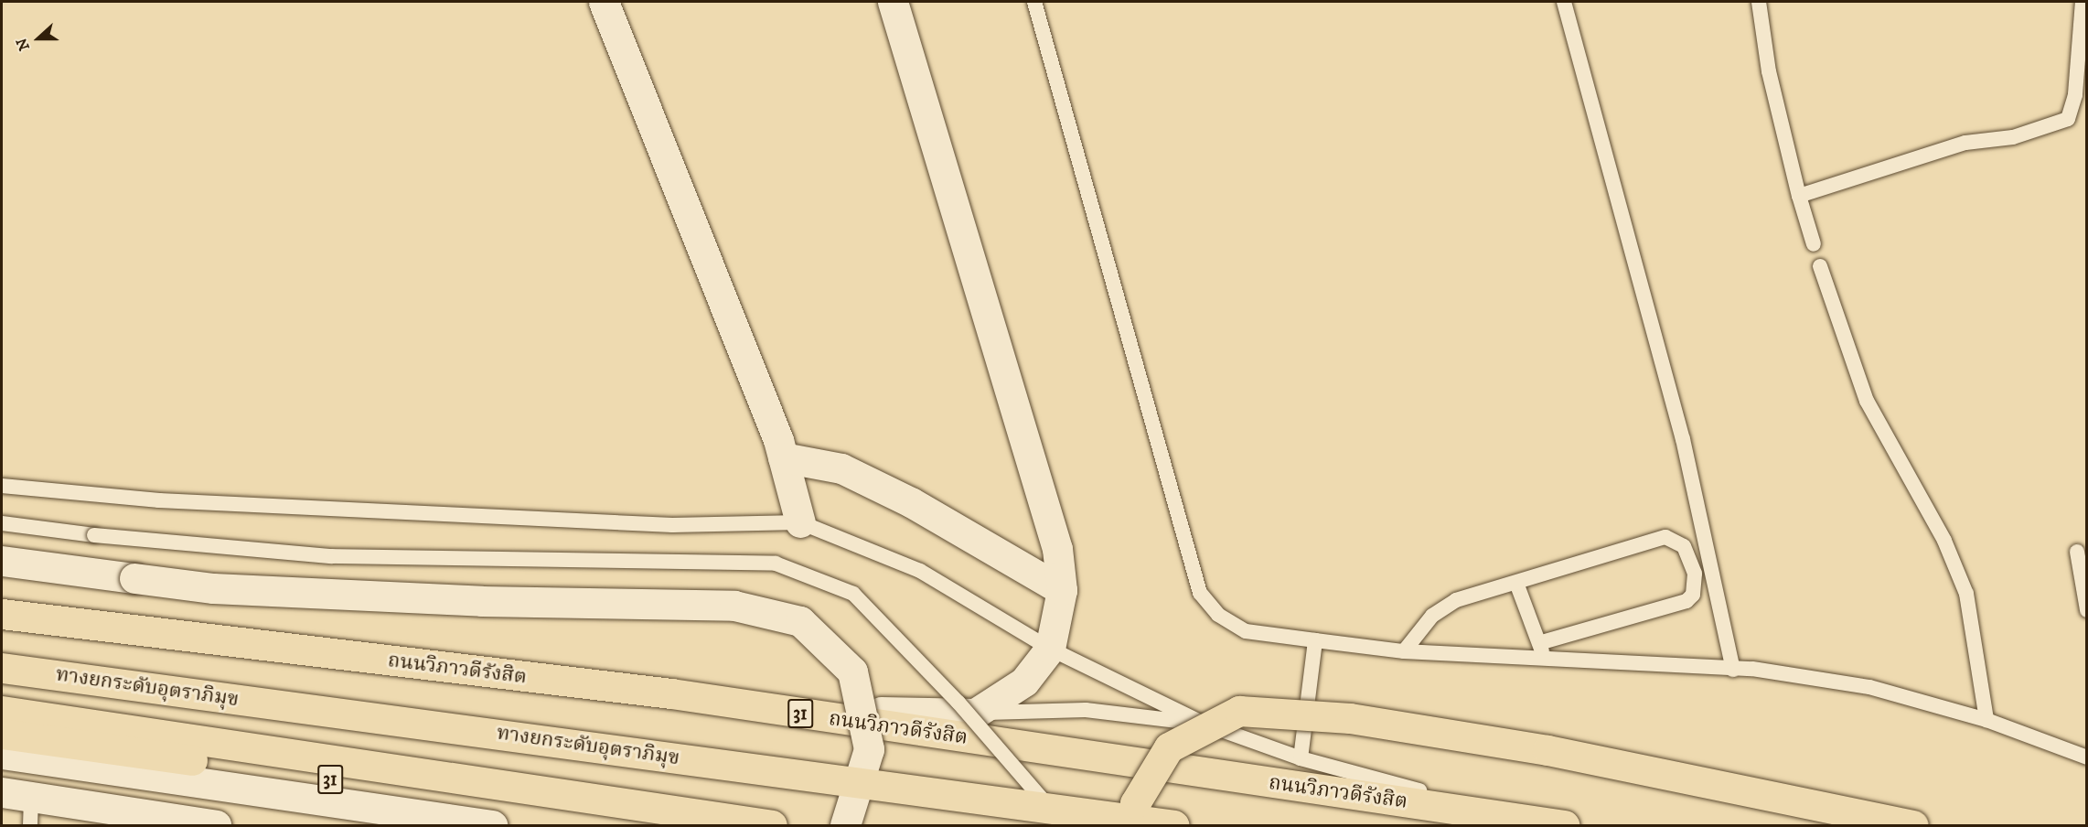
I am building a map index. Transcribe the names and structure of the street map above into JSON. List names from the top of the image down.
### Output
{
  "streets": {
    "highway": ["ถนนวิภาวดีรังสิต", "ทางยกระดับอุตราภิมุข", "31"]
  },
  "north": "left"
}
